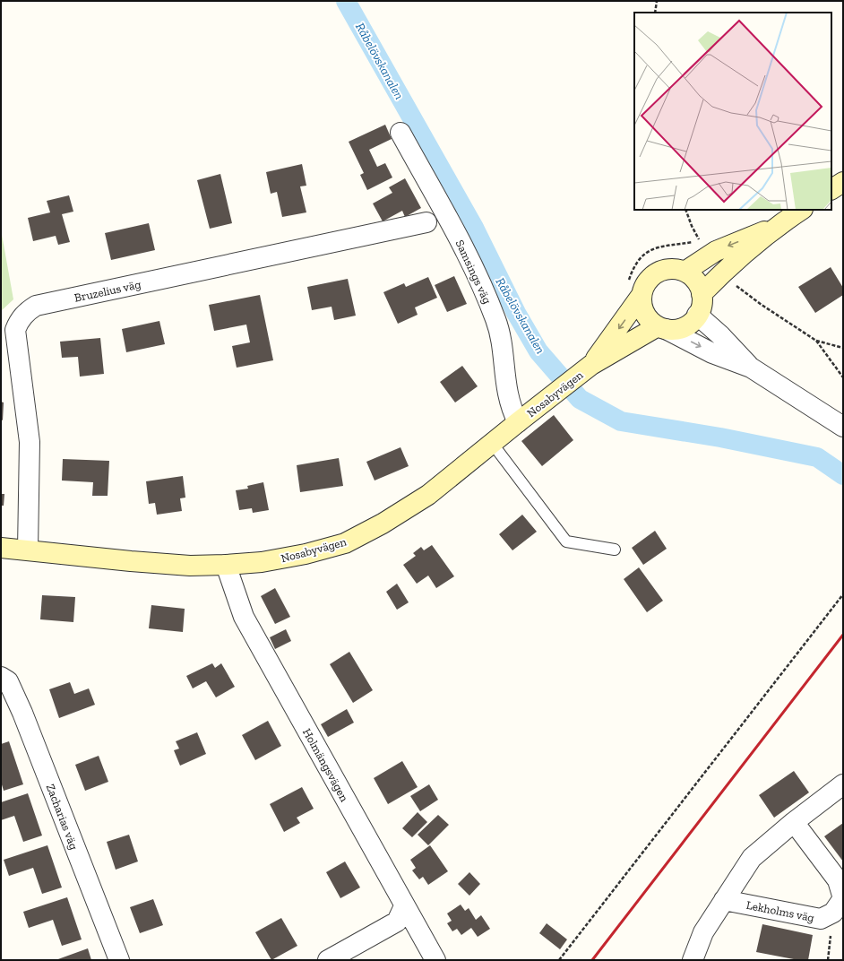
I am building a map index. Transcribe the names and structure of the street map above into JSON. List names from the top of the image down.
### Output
{
  "streets": {
    "main road": ["Nosabyvägen"],
    "street": [
      "Samsings väg",
      "Bruzelius väg",
      "Holmängsvägen",
      "Zacharias väg",
      "Lekholms väg"
    ]
  },
  "crossings": [
    ["Samsings väg", "Nosabyvägen"],
    ["Bruzelius väg", "Nosabyvägen"],
    ["Nosabyvägen", "Holmängsvägen"]
  ],
  "water": ["Råbelövskanalen"]
}
